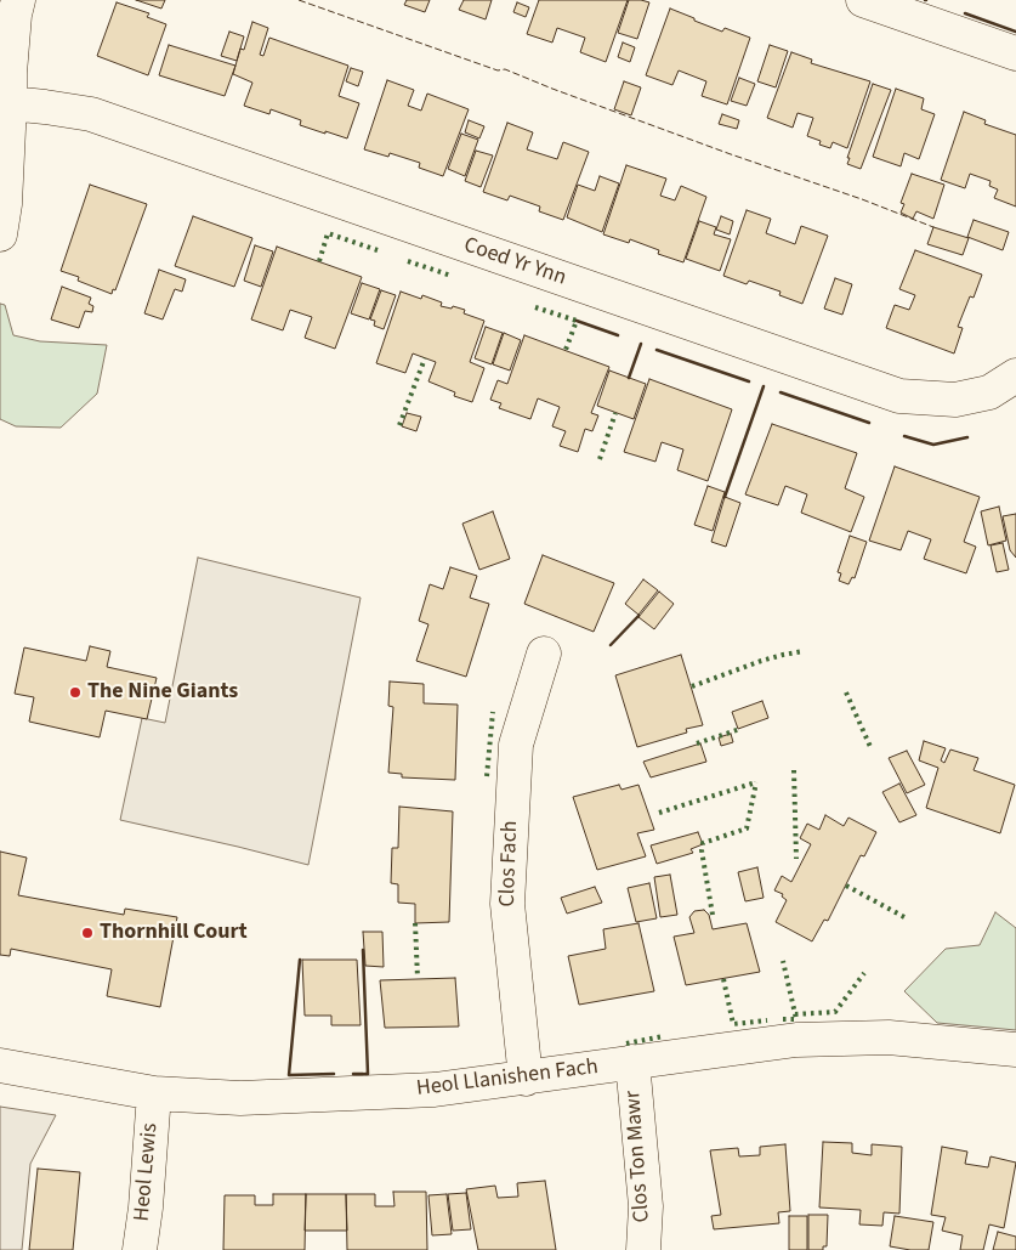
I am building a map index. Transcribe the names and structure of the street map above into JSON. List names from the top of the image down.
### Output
{
  "streets": {
    "street": [
      "Coed Yr Ynn",
      "Clos Fach",
      "Heol Llanishen Fach",
      "Clos Ton Mawr",
      "Heol Lewis"
    ]
  },
  "crossings": [
    ["Clos Fach", "Heol Llanishen Fach"],
    ["Heol Llanishen Fach", "Clos Ton Mawr"],
    ["Heol Llanishen Fach", "Heol Lewis"]
  ],
  "places": ["The Nine Giants", "Thornhill Court"]
}
